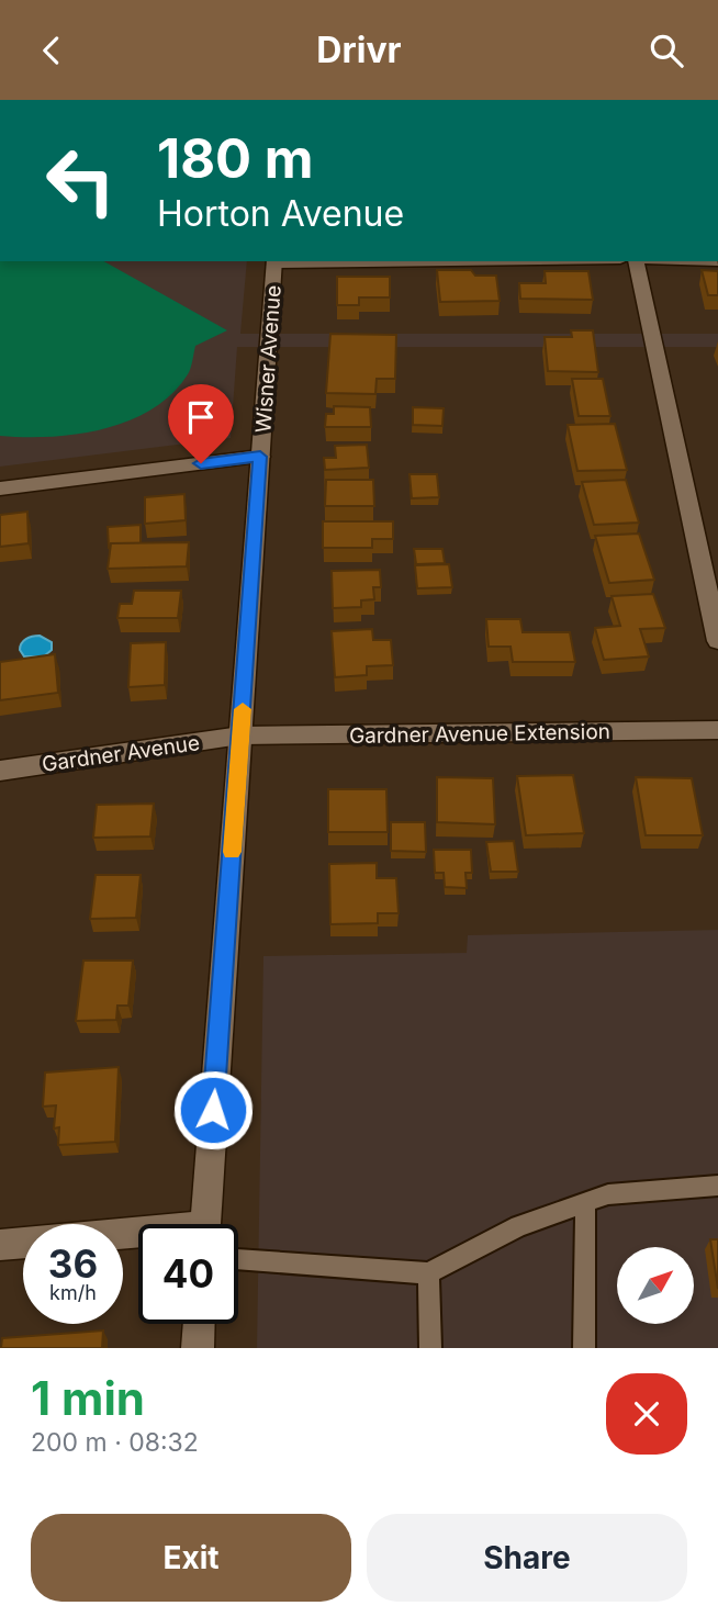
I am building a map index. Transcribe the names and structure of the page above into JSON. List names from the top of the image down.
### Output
{
  "streets": {
    "street": ["Wisner Avenue", "Gardner Avenue Extension", "Gardner Avenue"]
  },
  "crossings": [
    ["Wisner Avenue", "Gardner Avenue Extension"],
    ["Wisner Avenue", "Gardner Avenue"],
    ["Gardner Avenue Extension", "Gardner Avenue"]
  ],
  "north": "top right",
  "page": {
    "header": "Drivr",
    "turn": ["180 m", "Horton Avenue"],
    "speed": "36 km/h",
    "limit": "40",
    "heading": ["1 min", "200 m · 08:32"],
    "buttons": ["Exit", "Share"]
  }
}
